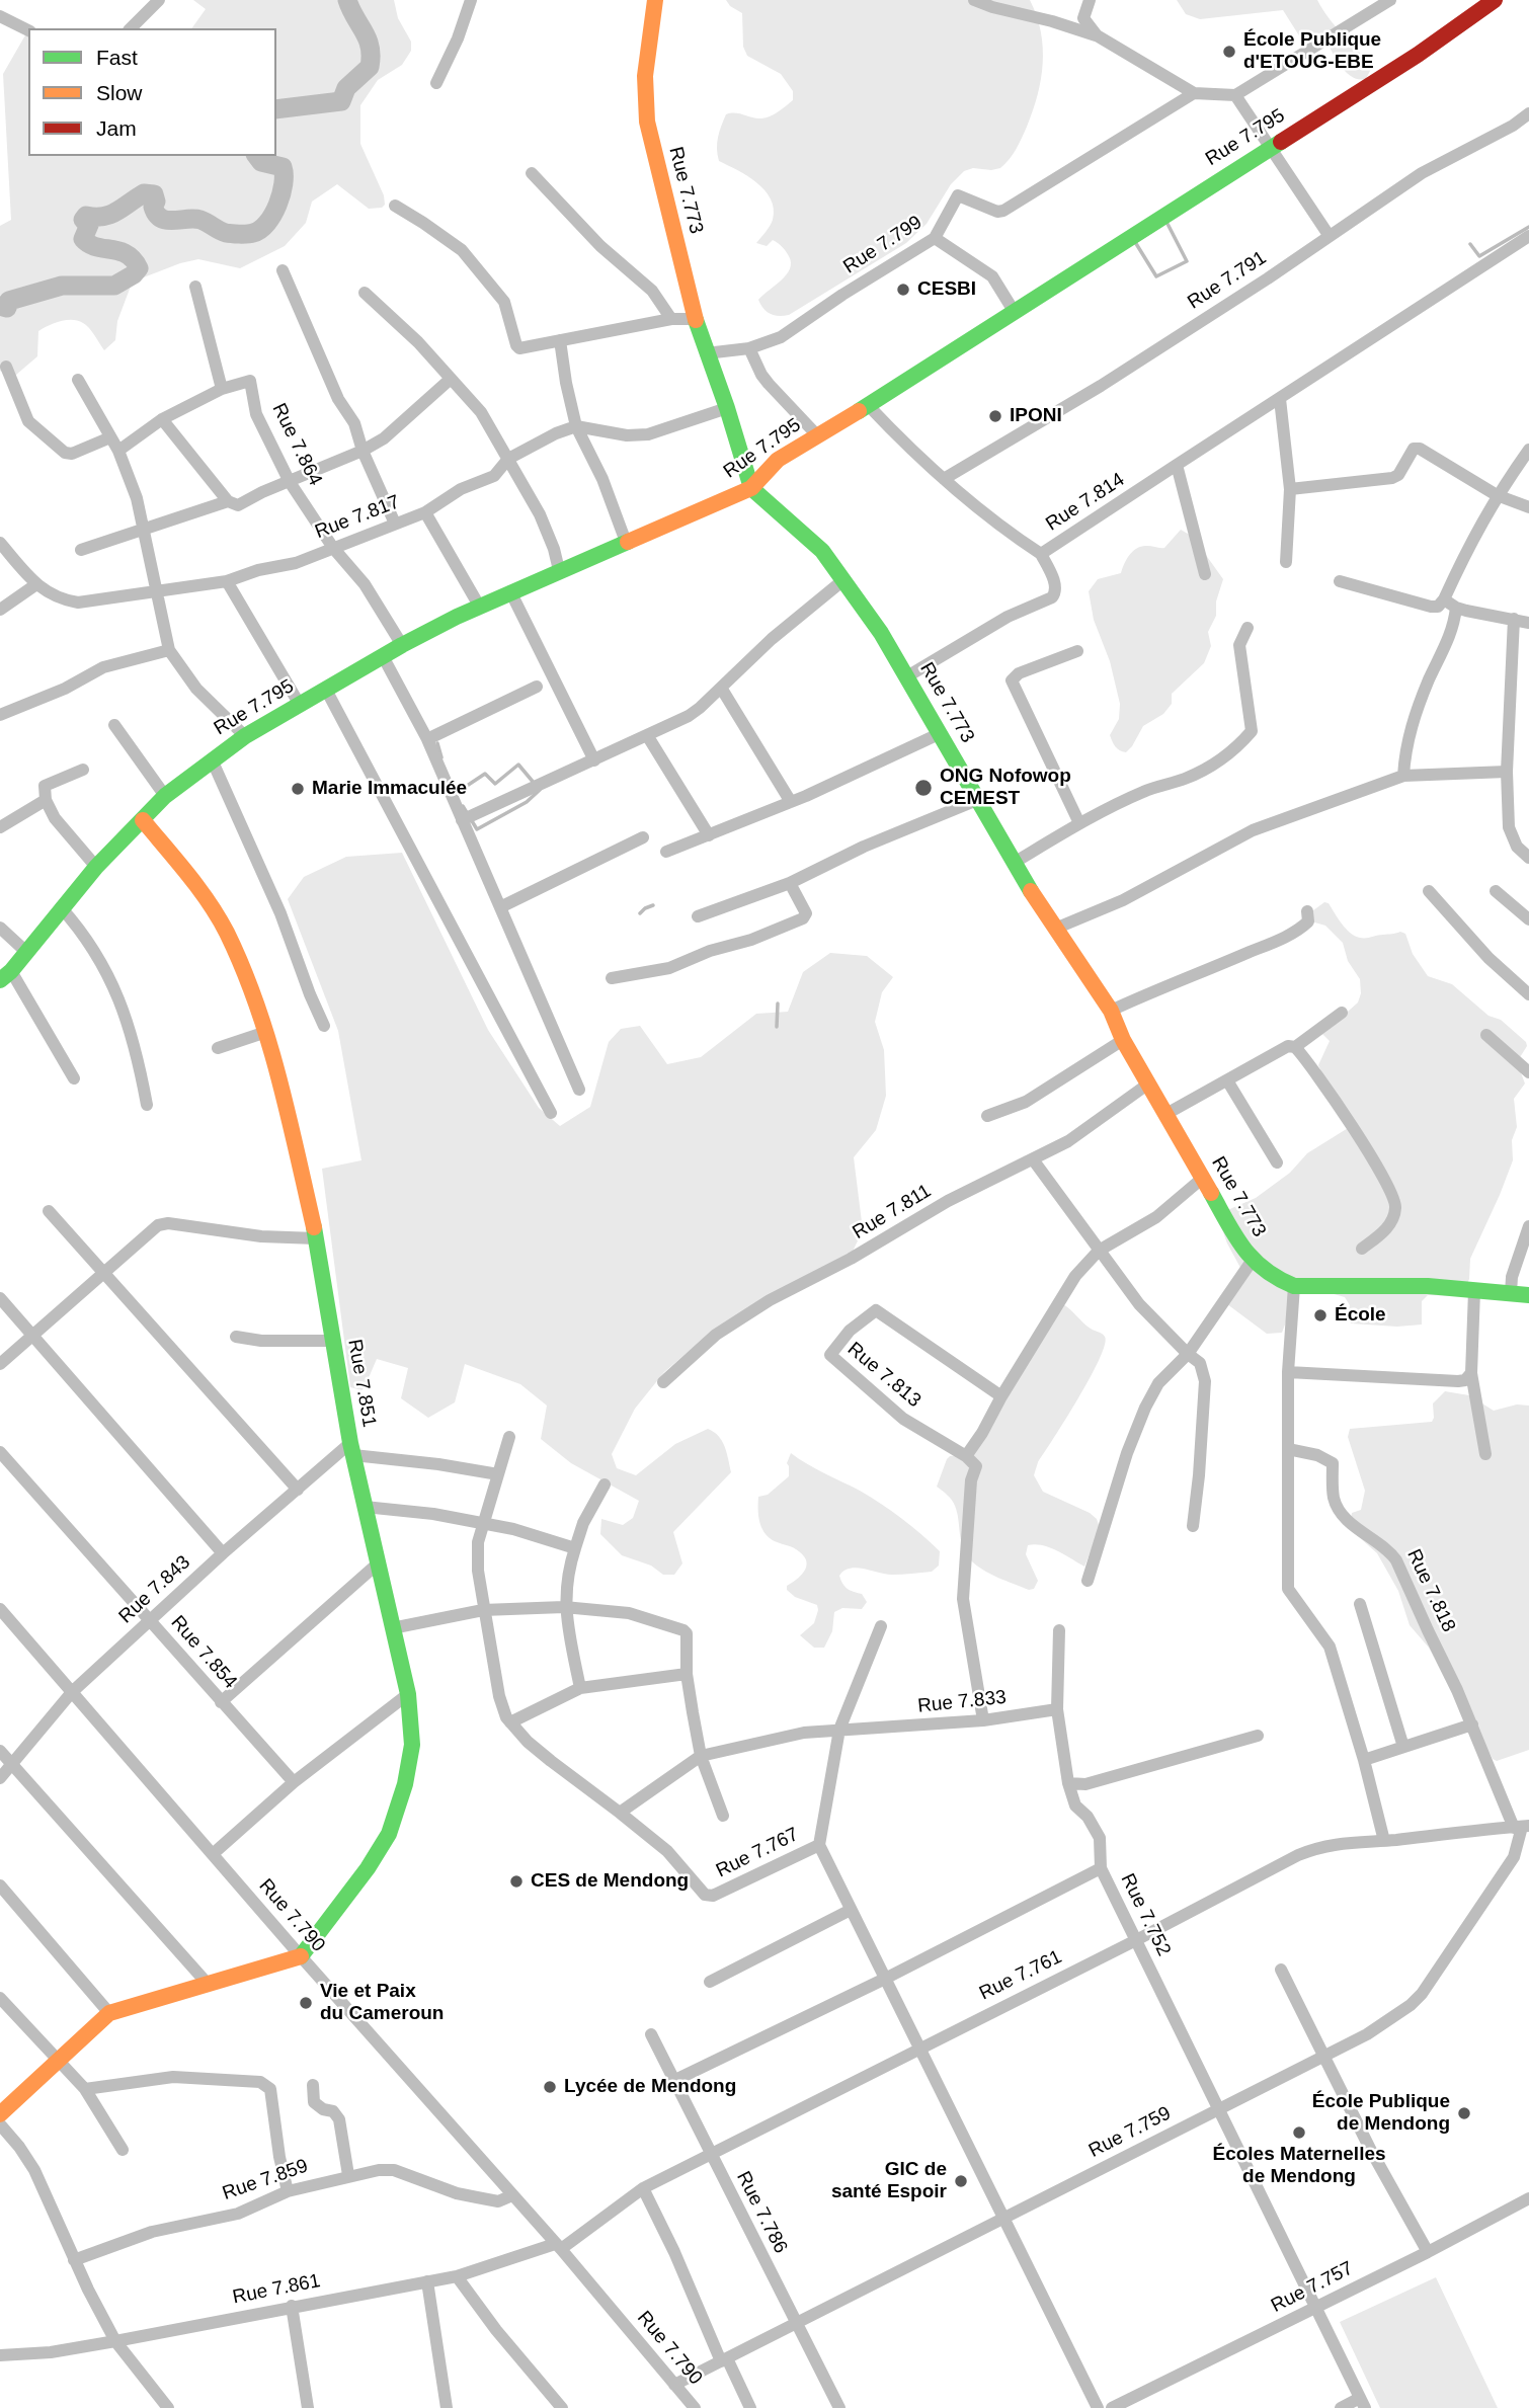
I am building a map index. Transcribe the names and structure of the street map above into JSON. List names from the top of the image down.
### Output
{
  "streets": {
    "street": [
      "Rue 7.795",
      "Rue 7.773",
      "Rue 7.799",
      "Rue 7.791",
      "Rue 7.864",
      "Rue 7.814",
      "Rue 7.817",
      "Rue 7.811",
      "Rue 7.813",
      "Rue 7.851",
      "Rue 7.843",
      "Rue 7.818",
      "Rue 7.854",
      "Rue 7.833",
      "Rue 7.767",
      "Rue 7.752",
      "Rue 7.790",
      "Rue 7.761",
      "Rue 7.759",
      "Rue 7.859",
      "Rue 7.786",
      "Rue 7.757",
      "Rue 7.861"
    ]
  },
  "crossings": [
    ["Rue 7.795", "Rue 7.773"],
    ["Rue 7.795", "Rue 7.864"],
    ["Rue 7.795", "Rue 7.814"],
    ["Rue 7.795", "Rue 7.851"],
    ["Rue 7.773", "Rue 7.799"],
    ["Rue 7.773", "Rue 7.811"],
    ["Rue 7.791", "Rue 7.814"],
    ["Rue 7.864", "Rue 7.817"],
    ["Rue 7.851", "Rue 7.843"],
    ["Rue 7.851", "Rue 7.790"],
    ["Rue 7.843", "Rue 7.854"],
    ["Rue 7.843", "Rue 7.790"],
    ["Rue 7.818", "Rue 7.761"],
    ["Rue 7.818", "Rue 7.759"],
    ["Rue 7.833", "Rue 7.767"],
    ["Rue 7.767", "Rue 7.752"],
    ["Rue 7.767", "Rue 7.761"],
    ["Rue 7.767", "Rue 7.759"],
    ["Rue 7.752", "Rue 7.761"],
    ["Rue 7.752", "Rue 7.759"],
    ["Rue 7.752", "Rue 7.786"],
    ["Rue 7.752", "Rue 7.757"],
    ["Rue 7.790", "Rue 7.761"],
    ["Rue 7.790", "Rue 7.759"],
    ["Rue 7.790", "Rue 7.859"],
    ["Rue 7.790", "Rue 7.861"],
    ["Rue 7.761", "Rue 7.759"],
    ["Rue 7.761", "Rue 7.786"],
    ["Rue 7.761", "Rue 7.861"],
    ["Rue 7.759", "Rue 7.786"]
  ],
  "places": [
    "École Publique d'ETOUG-EBE",
    "CESBI",
    "IPONI",
    "ONG Nofowop CEMEST",
    "Marie Immaculée",
    "École",
    "CES de Mendong",
    "Vie et Paix du Cameroun",
    "Lycée de Mendong",
    "École Publique de Mendong",
    "Écoles Maternelles de Mendong",
    "GIC de santé Espoir"
  ],
  "legend": ["Fast", "Slow", "Jam"]
}
